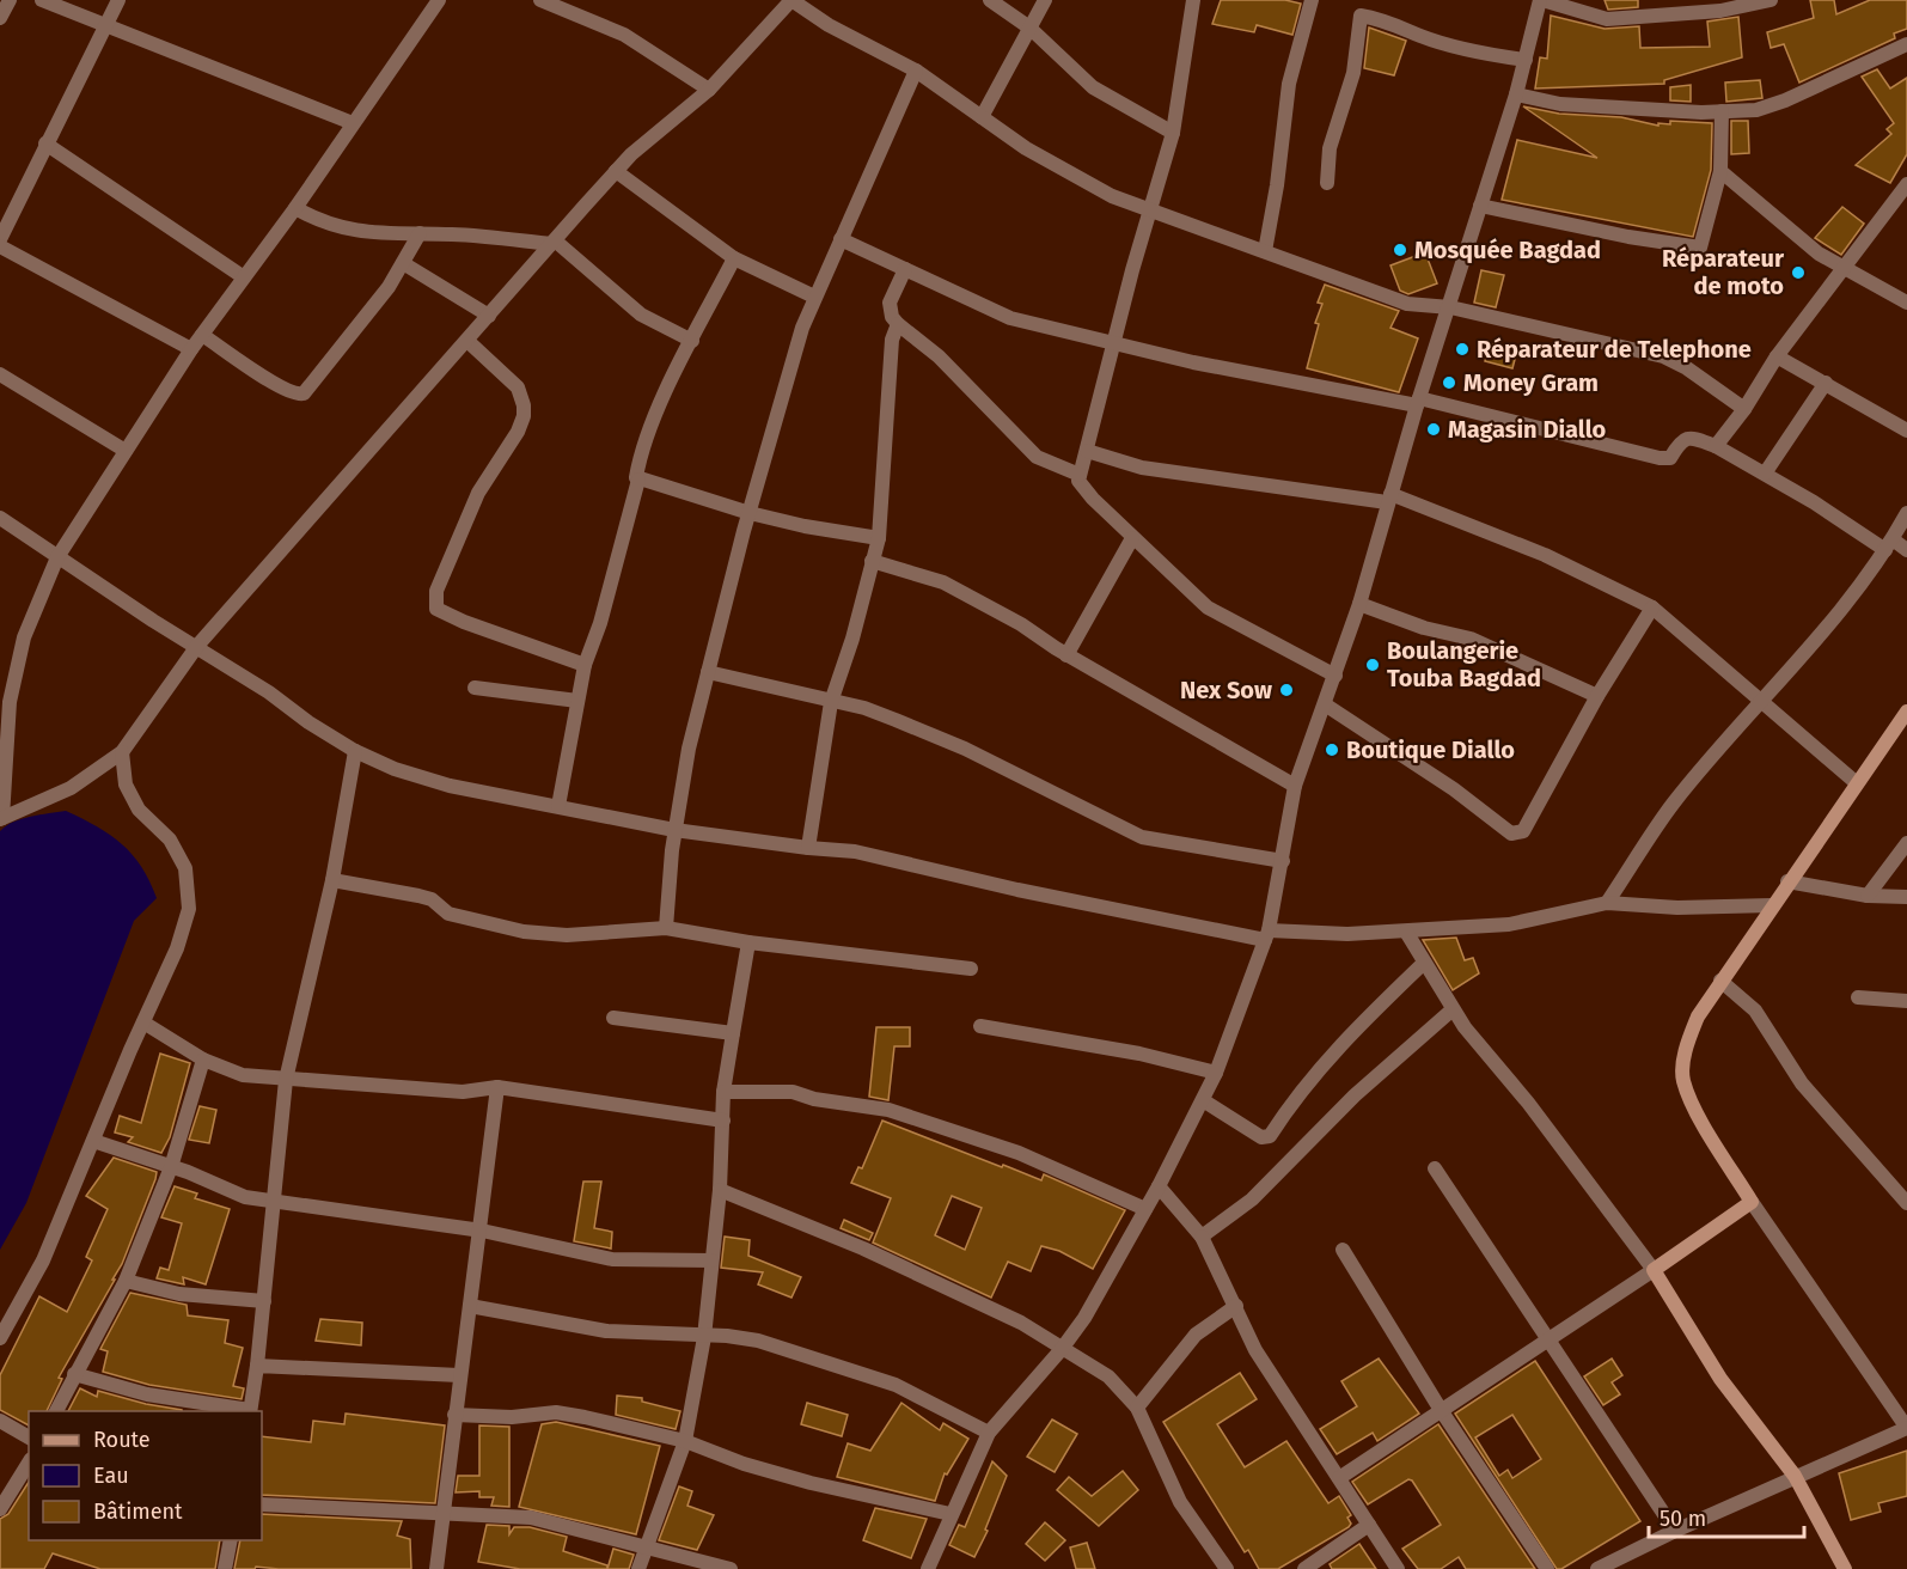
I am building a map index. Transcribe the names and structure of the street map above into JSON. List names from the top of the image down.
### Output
{
  "places": [
    "Mosquée Bagdad",
    "Réparateur de moto",
    "Réparateur de Telephone",
    "Money Gram",
    "Magasin Diallo",
    "Boulangerie Touba Bagdad",
    "Nex Sow",
    "Boutique Diallo"
  ],
  "legend": ["Route", "Eau", "Bâtiment"],
  "scale_bar": "50 m"
}
